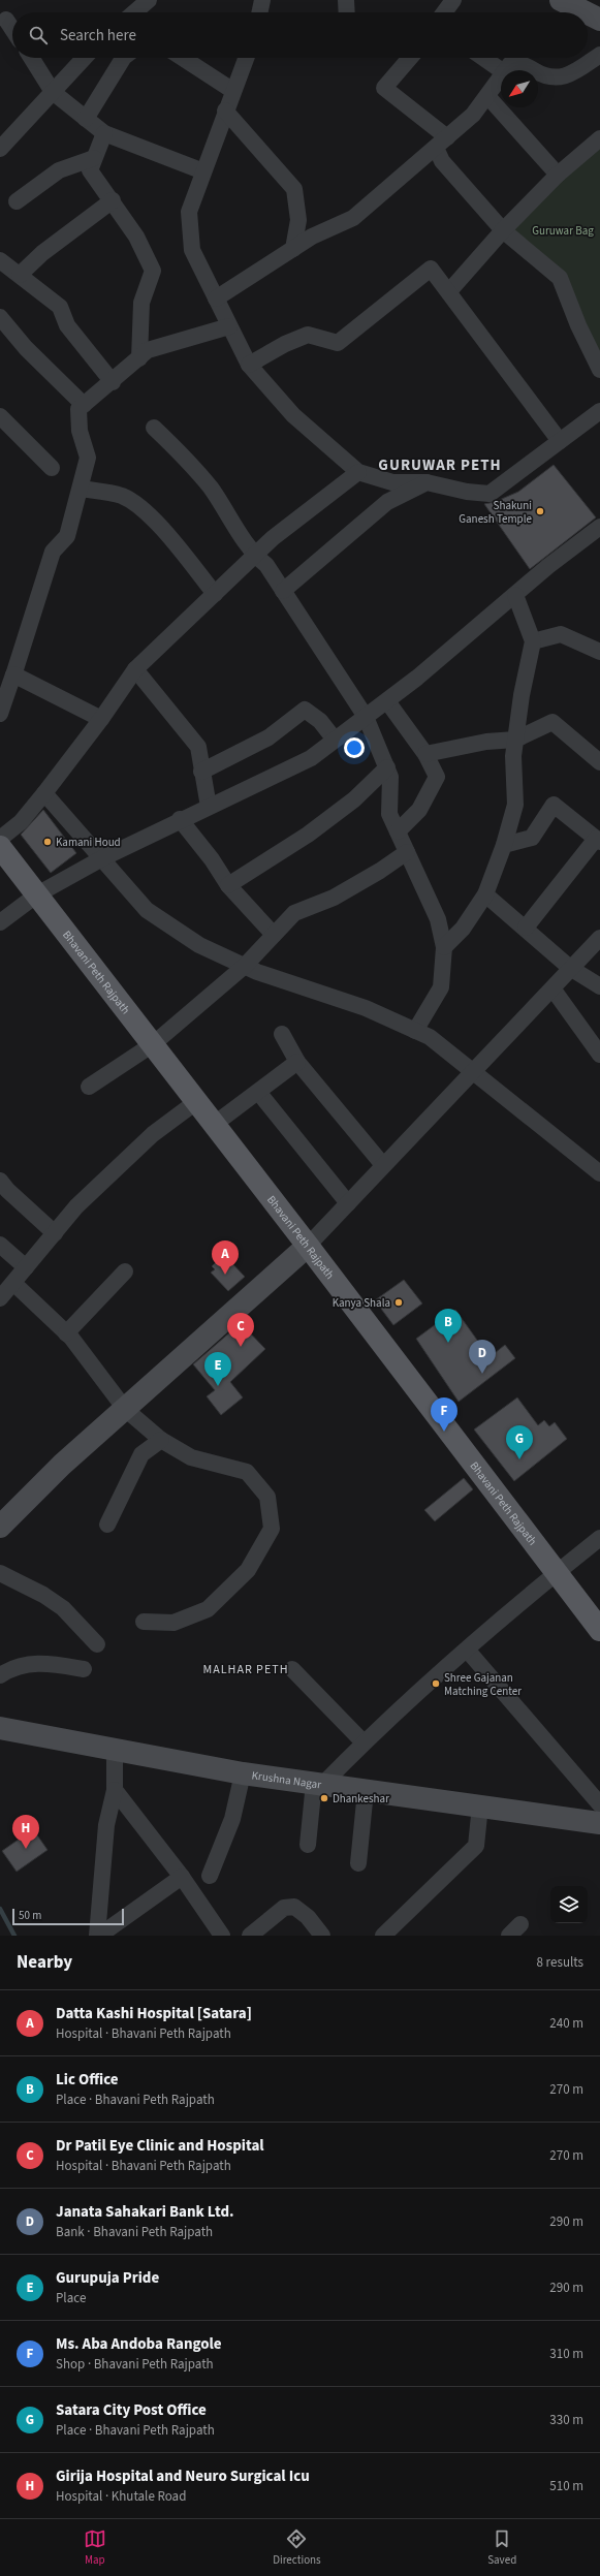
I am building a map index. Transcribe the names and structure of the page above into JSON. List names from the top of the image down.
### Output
{
  "streets": {
    "main road": ["Bhavani Peth Rajpath", "Krushna Nagar"]
  },
  "districts": ["GURUWAR PETH", "MALHAR PETH"],
  "parks": ["Guruwar Bag"],
  "places": [
    "Shakuni Ganesh Temple",
    "Kamani Houd",
    "Kanya Shala",
    "Shree Gajanan Matching Center",
    "Dhankeshar"
  ],
  "scale_bar": "50 m",
  "north": "bottom left",
  "page": {
    "search": "Search here",
    "pins": [
      "A",
      "B",
      "C",
      "D",
      "E",
      "F",
      "G",
      "H"
    ],
    "scale": "50 m",
    "heading": ["Nearby", "8 results"],
    "list": [
      {
        "mark": "A",
        "name": "Datta Kashi Hospital [Satara]",
        "note": "Hospital · Bhavani Peth Rajpath",
        "value": "240 m"
      },
      {
        "mark": "B",
        "name": "Lic Office",
        "note": "Place · Bhavani Peth Rajpath",
        "value": "270 m"
      },
      {
        "mark": "C",
        "name": "Dr Patil Eye Clinic and Hospital",
        "note": "Hospital · Bhavani Peth Rajpath",
        "value": "270 m"
      },
      {
        "mark": "D",
        "name": "Janata Sahakari Bank Ltd.",
        "note": "Bank · Bhavani Peth Rajpath",
        "value": "290 m"
      },
      {
        "mark": "E",
        "name": "Gurupuja Pride",
        "note": "Place",
        "value": "290 m"
      },
      {
        "mark": "F",
        "name": "Ms. Aba Andoba Rangole",
        "note": "Shop · Bhavani Peth Rajpath",
        "value": "310 m"
      },
      {
        "mark": "G",
        "name": "Satara City Post Office",
        "note": "Place · Bhavani Peth Rajpath",
        "value": "330 m"
      },
      {
        "mark": "H",
        "name": "Girija Hospital and Neuro Surgical Icu",
        "note": "Hospital · Khutale Road",
        "value": "510 m"
      }
    ],
    "nav": ["Map", "Directions", "Saved"]
  }
}
